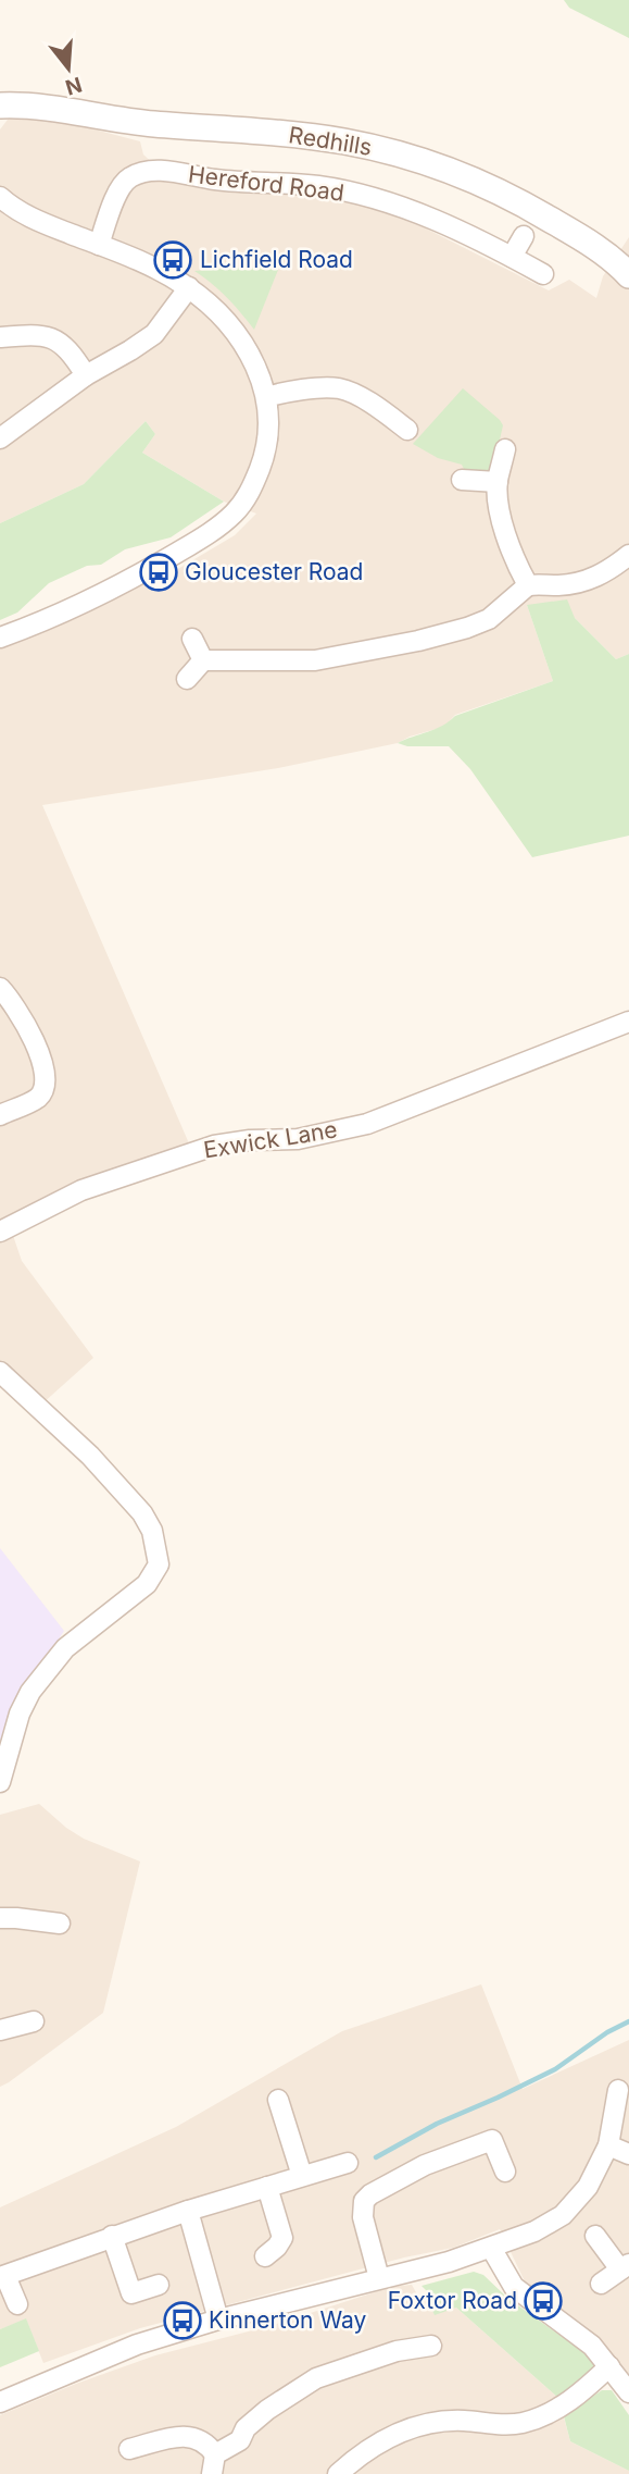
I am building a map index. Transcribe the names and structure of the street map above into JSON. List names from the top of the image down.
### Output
{
  "streets": {
    "street": ["Redhills", "Hereford Road", "Exwick Lane"]
  },
  "places": {
    "bus stop": [
      "Lichfield Road",
      "Gloucester Road",
      "Foxtor Road",
      "Kinnerton Way"
    ]
  },
  "north": "bottom"
}
